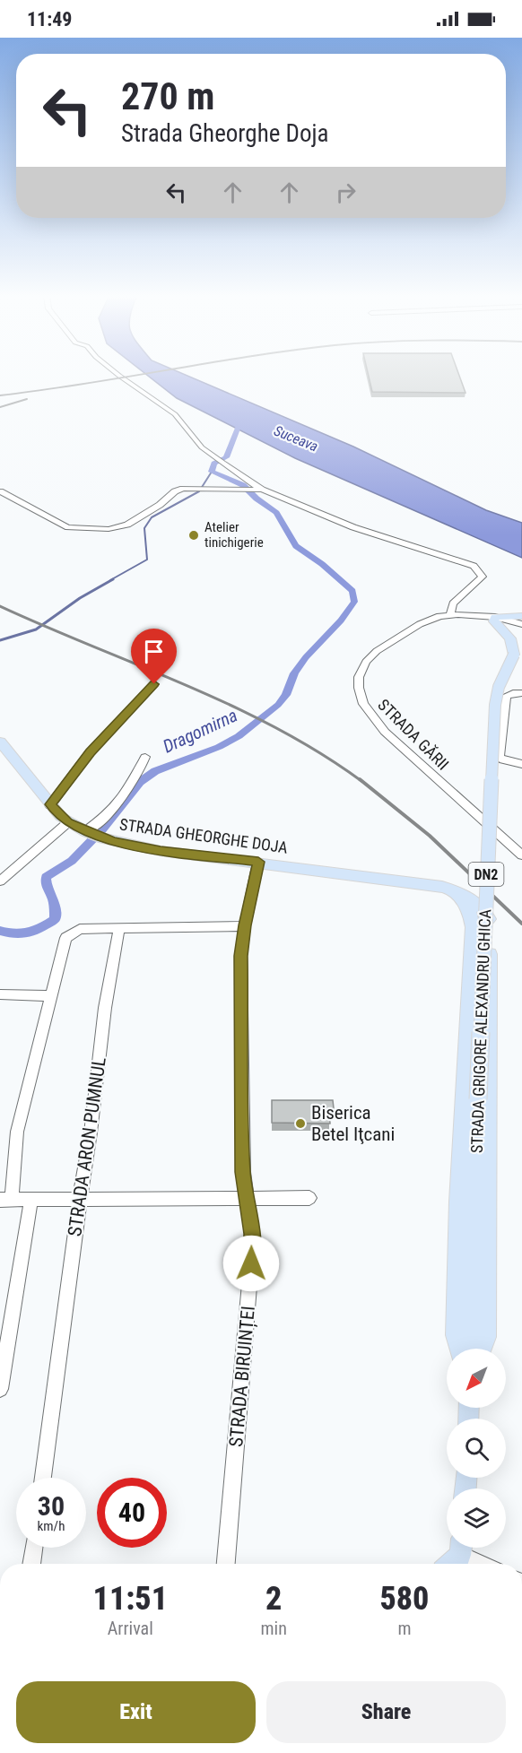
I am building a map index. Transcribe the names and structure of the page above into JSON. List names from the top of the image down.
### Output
{
  "streets": {
    "main road": ["STRADA GHEORGHE DOJA", "DN2", "STRADA GRIGORE ALEXANDRU GHICA"],
    "street": ["STRADA GĂRII", "STRADA ARON PUMNUL", "STRADA BIRUINȚEI"]
  },
  "crossings": [
    ["STRADA GHEORGHE DOJA", "STRADA BIRUINȚEI"]
  ],
  "water": ["Suceava", "Dragomirna"],
  "places": ["Atelier tinichigerie", "Biserica Betel Iţcani"],
  "north": "bottom left",
  "page": {
    "status": "11:49",
    "turn": ["270 m", "Strada Gheorghe Doja"],
    "speed": "30 km/h",
    "limit": "40",
    "eta": [
      "11:51",
      "Arrival",
      "2",
      "min",
      "580",
      "m"
    ],
    "buttons": ["Exit", "Share"]
  }
}
